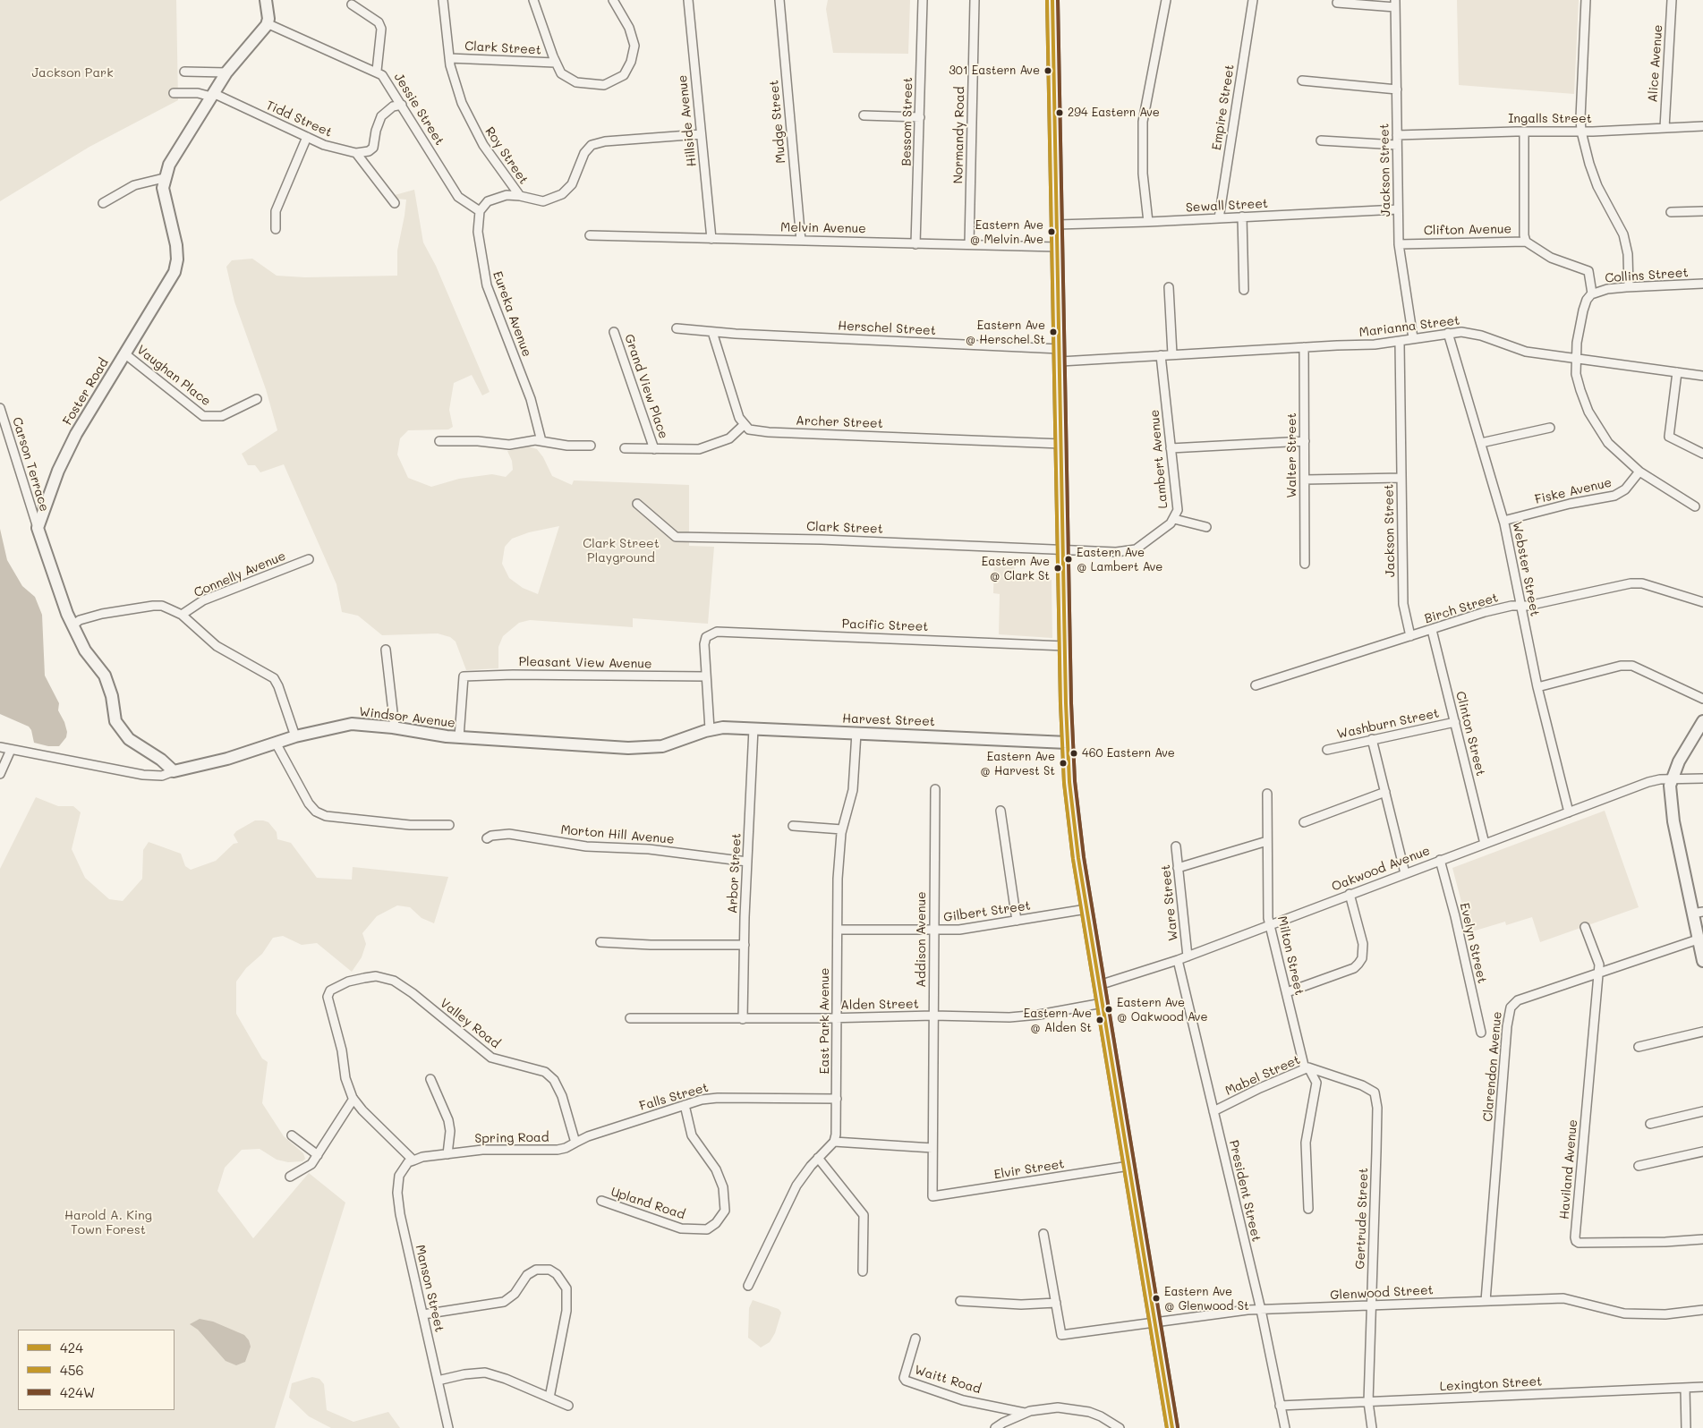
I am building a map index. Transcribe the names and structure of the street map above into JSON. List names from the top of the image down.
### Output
{
  "streets": {
    "street": [
      "Clark Street",
      "Alice Avenue",
      "Empire Street",
      "Jessie Street",
      "Tidd Street",
      "Ingalls Street",
      "Hillside Avenue",
      "Mudge Street",
      "Bessom Street",
      "Normandy Road",
      "Roy Street",
      "Jackson Street",
      "Sewall Street",
      "Melvin Avenue",
      "Clifton Avenue",
      "Collins Street",
      "Eureka Avenue",
      "Marianna Street",
      "Herschel Street",
      "Vaughan Place",
      "Grand View Place",
      "Foster Road",
      "Archer Street",
      "Walter Street",
      "Lambert Avenue",
      "Carson Terrace",
      "Fiske Avenue",
      "Webster Street",
      "Connelly Avenue",
      "Birch Street",
      "Pacific Street",
      "Pleasant View Avenue",
      "Windsor Avenue",
      "Harvest Street",
      "Washburn Street",
      "Clinton Street",
      "Morton Hill Avenue",
      "Oakwood Avenue",
      "Arbor Street",
      "Ware Street",
      "Gilbert Street",
      "Addison Avenue",
      "Evelyn Street",
      "Milton Street",
      "Alden Street",
      "East Park Avenue",
      "Valley Road",
      "Clarendon Avenue",
      "Mabel Street",
      "Falls Street",
      "Spring Road",
      "Elvir Street",
      "Haviland Avenue",
      "President Street",
      "Upland Road",
      "Gertrude Street",
      "Manson Street",
      "Glenwood Street",
      "Waitt Road",
      "Lexington Street"
    ]
  },
  "crossings": [
    ["Clark Street", "Roy Street"],
    ["Clark Street", "Lambert Avenue"],
    ["Alice Avenue", "Ingalls Street"],
    ["Empire Street", "Sewall Street"],
    ["Jessie Street", "Eureka Avenue"],
    ["Jessie Street", "Foster Road"],
    ["Tidd Street", "Foster Road"],
    ["Ingalls Street", "Jackson Street"],
    ["Hillside Avenue", "Roy Street"],
    ["Hillside Avenue", "Melvin Avenue"],
    ["Mudge Street", "Melvin Avenue"],
    ["Bessom Street", "Melvin Avenue"],
    ["Normandy Road", "Melvin Avenue"],
    ["Jackson Street", "Sewall Street"],
    ["Jackson Street", "Clifton Avenue"],
    ["Jackson Street", "Marianna Street"],
    ["Jackson Street", "Birch Street"],
    ["Clifton Avenue", "Collins Street"],
    ["Marianna Street", "Walter Street"],
    ["Marianna Street", "Lambert Avenue"],
    ["Marianna Street", "Webster Street"],
    ["Vaughan Place", "Foster Road"],
    ["Foster Road", "Carson Terrace"],
    ["Fiske Avenue", "Webster Street"],
    ["Webster Street", "Birch Street"],
    ["Webster Street", "Oakwood Avenue"],
    ["Birch Street", "Clinton Street"],
    ["Pacific Street", "Pleasant View Avenue"],
    ["Pleasant View Avenue", "Windsor Avenue"],
    ["Windsor Avenue", "Harvest Street"],
    ["Harvest Street", "Arbor Street"],
    ["Harvest Street", "East Park Avenue"],
    ["Washburn Street", "Clinton Street"],
    ["Clinton Street", "Oakwood Avenue"],
    ["Morton Hill Avenue", "Arbor Street"],
    ["Oakwood Avenue", "Ware Street"],
    ["Oakwood Avenue", "Evelyn Street"],
    ["Oakwood Avenue", "Milton Street"],
    ["Oakwood Avenue", "President Street"],
    ["Arbor Street", "Alden Street"],
    ["Gilbert Street", "Addison Avenue"],
    ["Gilbert Street", "East Park Avenue"],
    ["Addison Avenue", "Alden Street"],
    ["Addison Avenue", "Elvir Street"],
    ["Milton Street", "Mabel Street"],
    ["Alden Street", "East Park Avenue"],
    ["East Park Avenue", "Falls Street"],
    ["Valley Road", "Falls Street"],
    ["Valley Road", "Spring Road"],
    ["Clarendon Avenue", "Haviland Avenue"],
    ["Clarendon Avenue", "Glenwood Street"],
    ["Mabel Street", "President Street"],
    ["Mabel Street", "Gertrude Street"],
    ["Falls Street", "Spring Road"],
    ["Falls Street", "Upland Road"],
    ["Spring Road", "Manson Street"],
    ["President Street", "Glenwood Street"],
    ["President Street", "Lexington Street"],
    ["Gertrude Street", "Glenwood Street"],
    ["Gertrude Street", "Lexington Street"]
  ],
  "parks": ["Jackson Park", "Clark Street Playground", "Harold A. King Town Forest"],
  "places": [
    "301 Eastern Ave",
    "294 Eastern Ave",
    "Eastern Ave @ Melvin Ave",
    "Eastern Ave @ Herschel St",
    "Eastern Ave @ Lambert Ave",
    "Eastern Ave @ Clark St",
    "460 Eastern Ave",
    "Eastern Ave @ Harvest St",
    "Eastern Ave @ Oakwood Ave",
    "Eastern Ave @ Alden St",
    "Eastern Ave @ Glenwood St"
  ],
  "lines": ["transit line 424", "transit line 456", "transit line 424W"],
  "legend": ["424", "456", "424W"]
}
